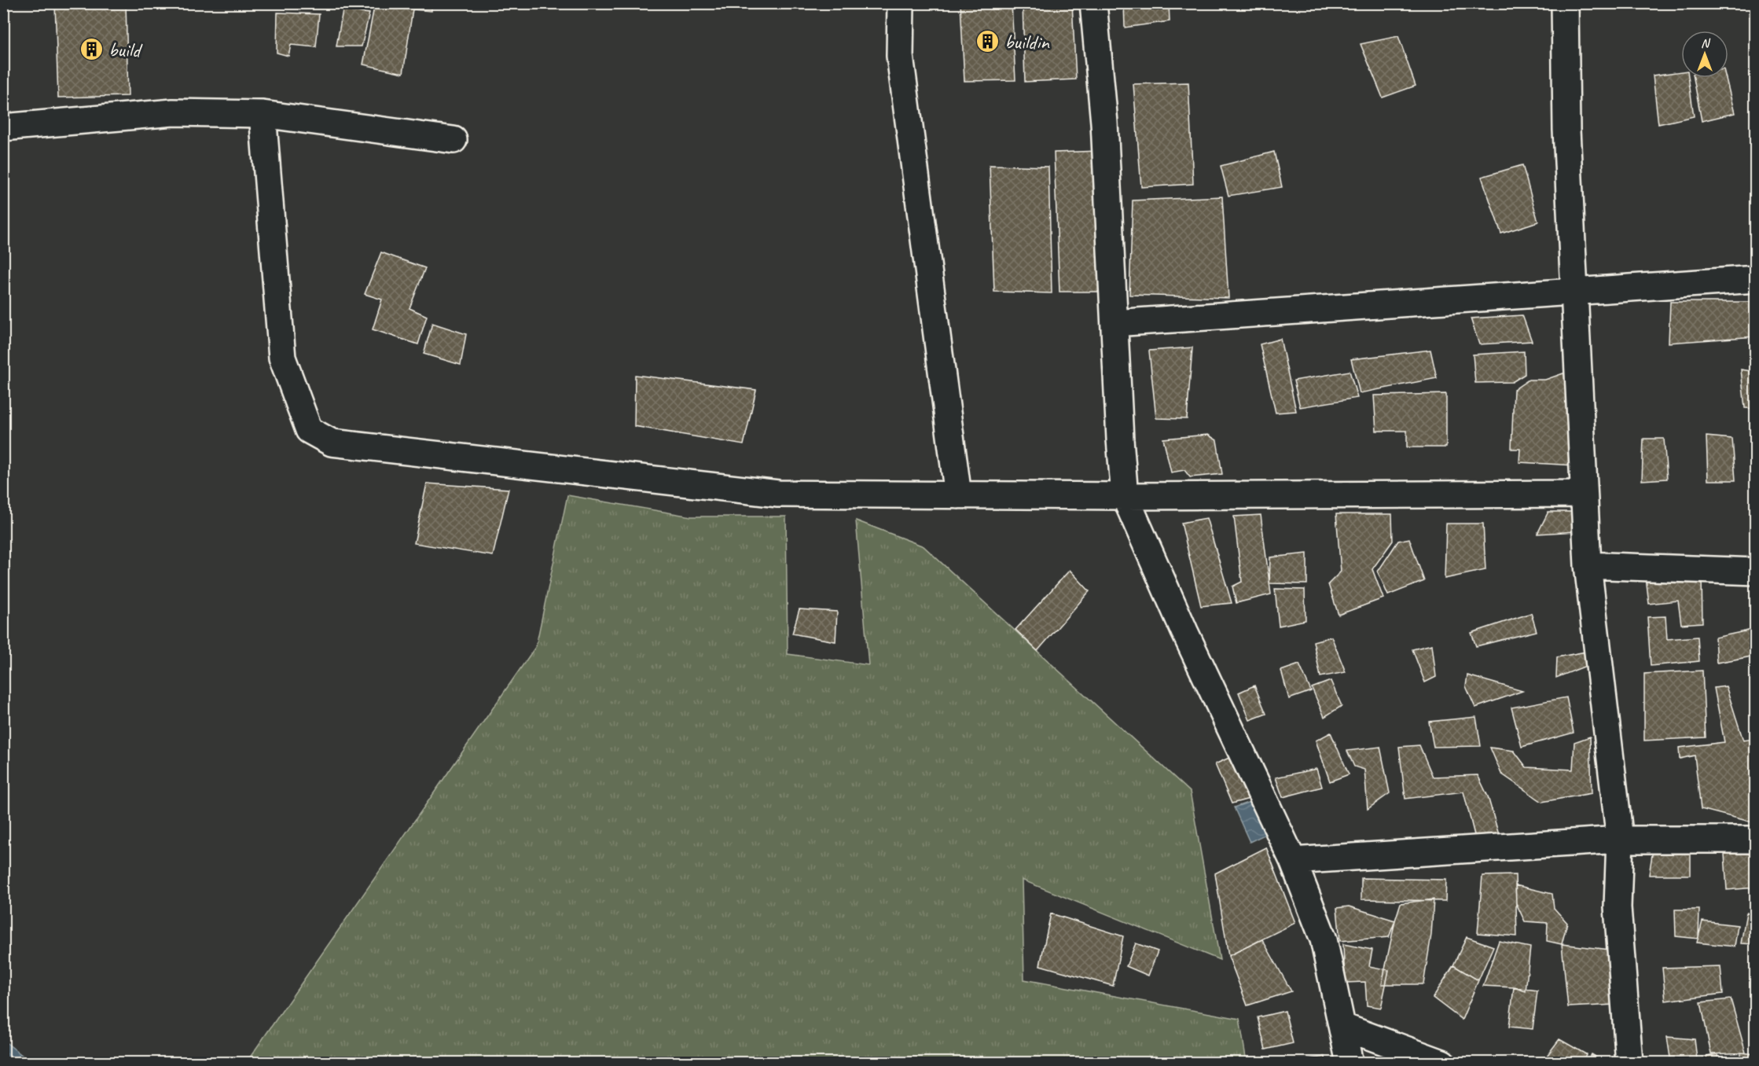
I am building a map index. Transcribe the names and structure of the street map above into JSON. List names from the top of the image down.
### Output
{
  "places": {
    "building": ["buildin", "build"]
  },
  "north": "top"
}
